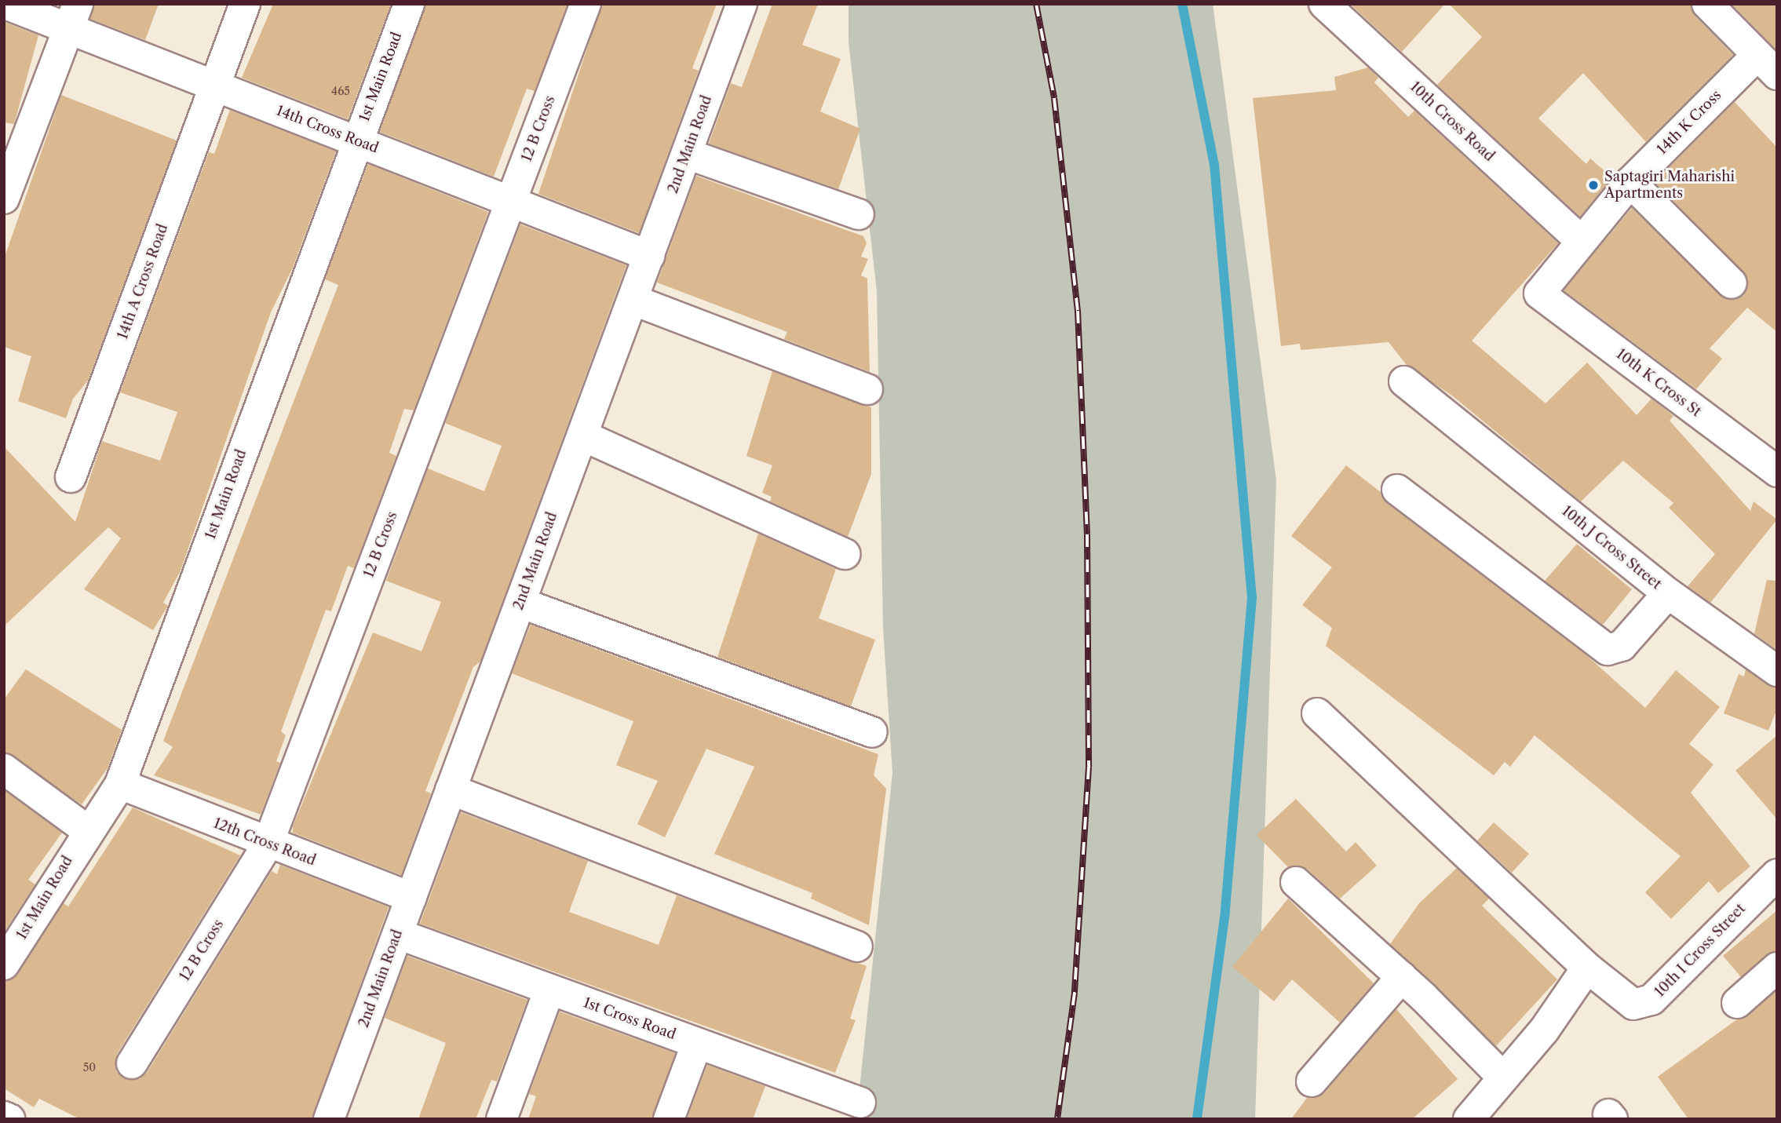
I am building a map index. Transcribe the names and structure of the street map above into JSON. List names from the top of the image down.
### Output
{
  "streets": {
    "street": [
      "1st Main Road",
      "10th Cross Road",
      "14th K Cross",
      "12 B Cross",
      "14th Cross Road",
      "2nd Main Road",
      "14th A Cross Road",
      "10th K Cross St",
      "10th J Cross Street",
      "12th Cross Road",
      "10th I Cross Street",
      "1st Cross Road"
    ]
  },
  "crossings": [
    ["1st Main Road", "14th Cross Road"],
    ["1st Main Road", "12th Cross Road"],
    ["10th Cross Road", "14th K Cross"],
    ["14th K Cross", "10th K Cross St"],
    ["12 B Cross", "14th Cross Road"],
    ["12 B Cross", "12th Cross Road"],
    ["14th Cross Road", "2nd Main Road"],
    ["14th Cross Road", "14th A Cross Road"],
    ["2nd Main Road", "12th Cross Road"],
    ["2nd Main Road", "1st Cross Road"]
  ],
  "places": ["Saptagiri Maharishi Apartments"],
  "house_numbers": ["465", "50"]
}
